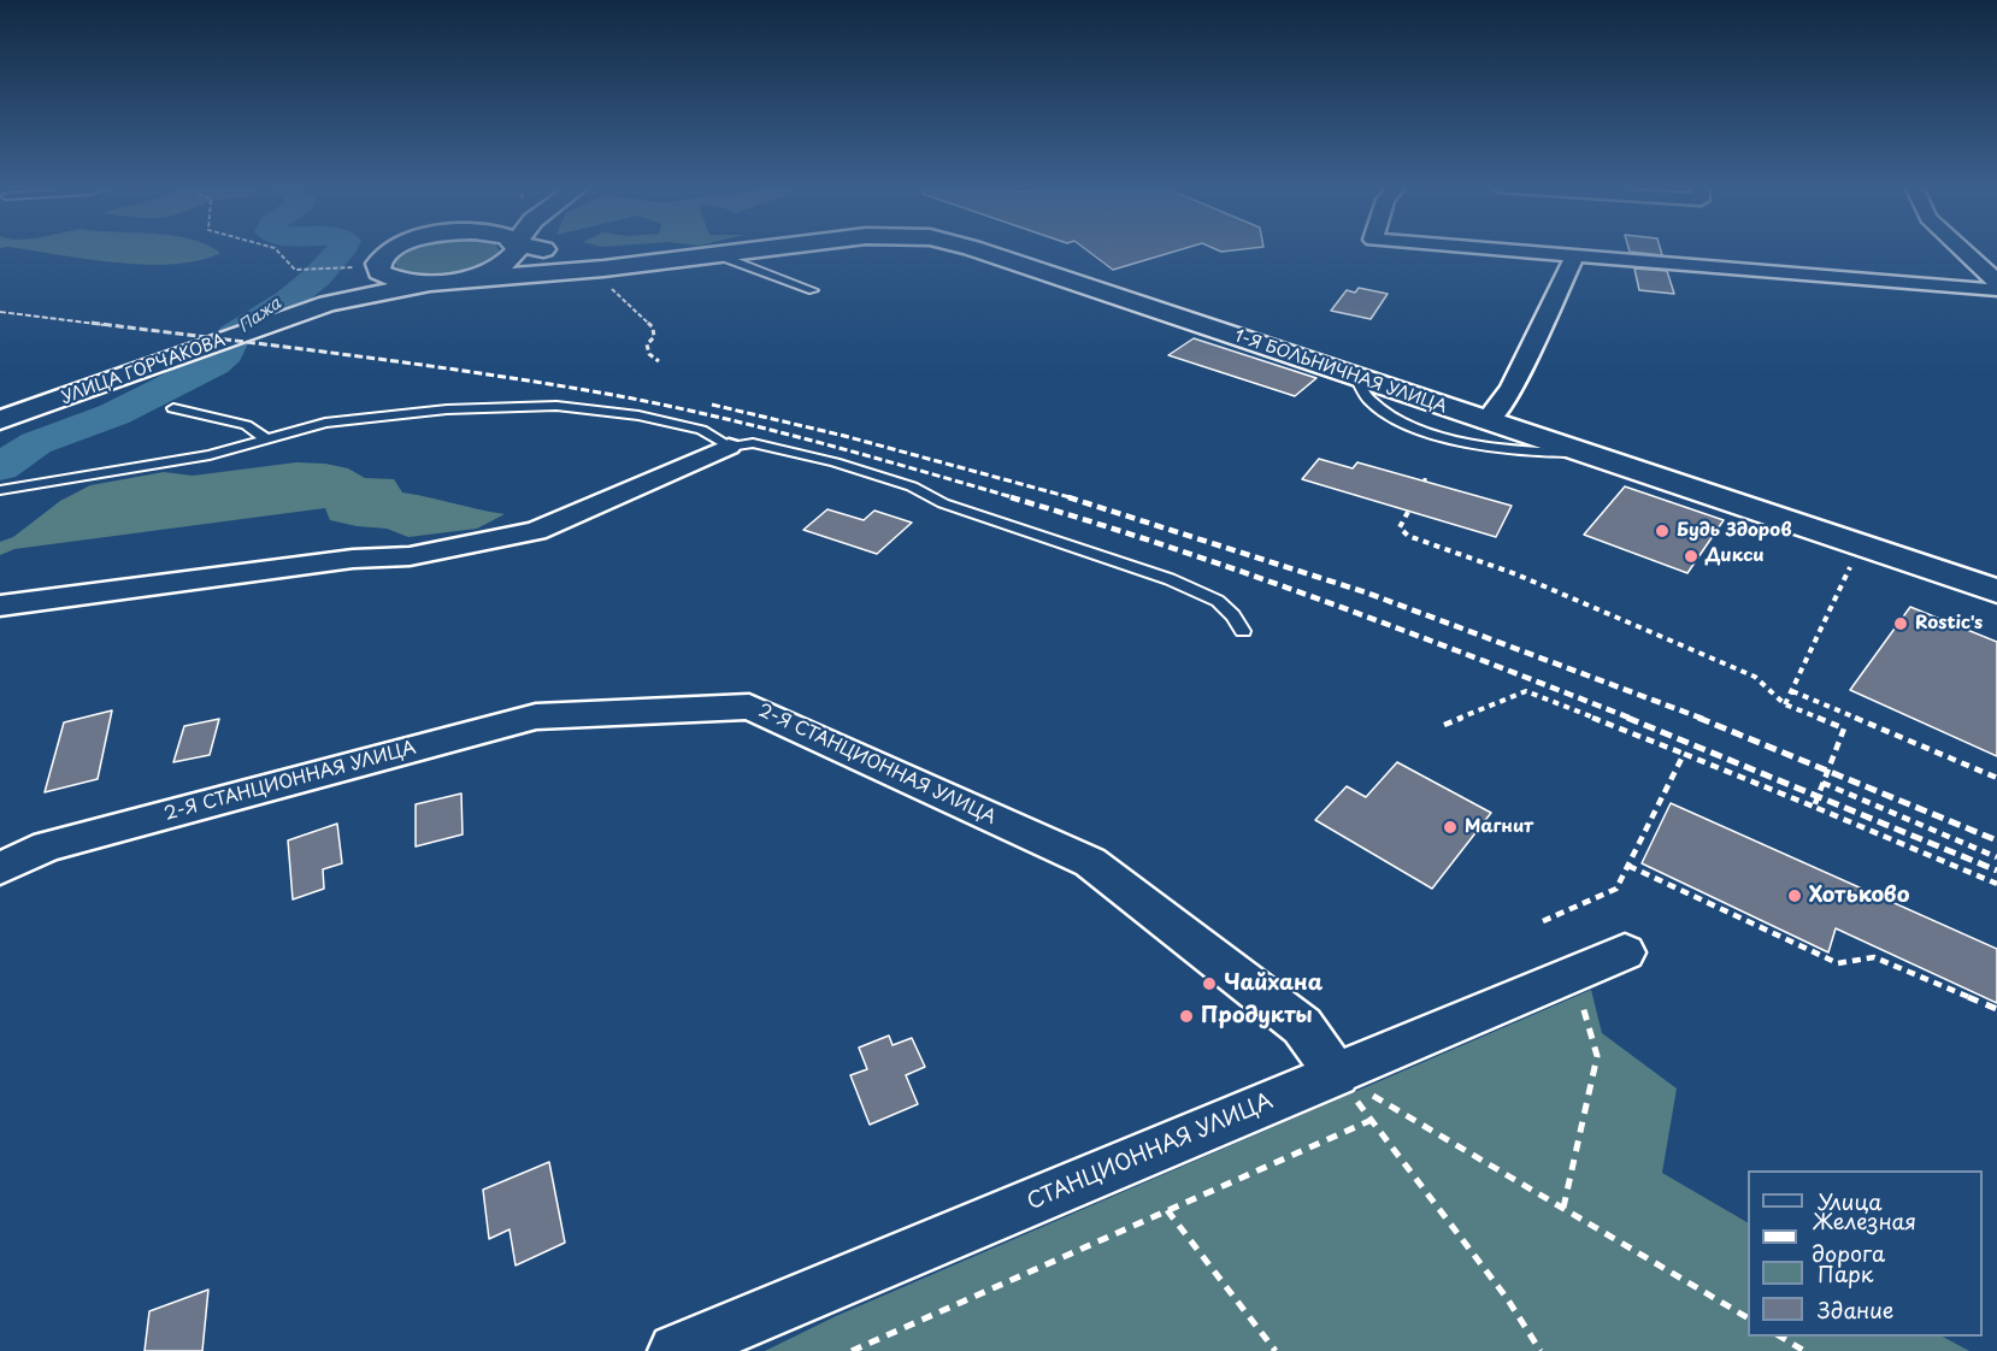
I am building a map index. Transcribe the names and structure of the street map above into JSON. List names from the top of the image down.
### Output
{
  "streets": {
    "main road": ["УЛИЦА ГОРЧАКОВА", "1-Я БОЛЬНИЧНАЯ УЛИЦА"],
    "street": ["2-Я СТАНЦИОННАЯ УЛИЦА", "СТАНЦИОННАЯ УЛИЦА"]
  },
  "crossings": [
    ["2-Я СТАНЦИОННАЯ УЛИЦА", "СТАНЦИОННАЯ УЛИЦА"]
  ],
  "water": ["Пажа"],
  "places": [
    "Будь Здоров",
    "Дикси",
    "Rostic's",
    "Магнит",
    "Хотьково",
    "Чайхана",
    "Продукты"
  ],
  "legend": [
    "Улица",
    "Железная дорога",
    "Парк",
    "Здание"
  ]
}
